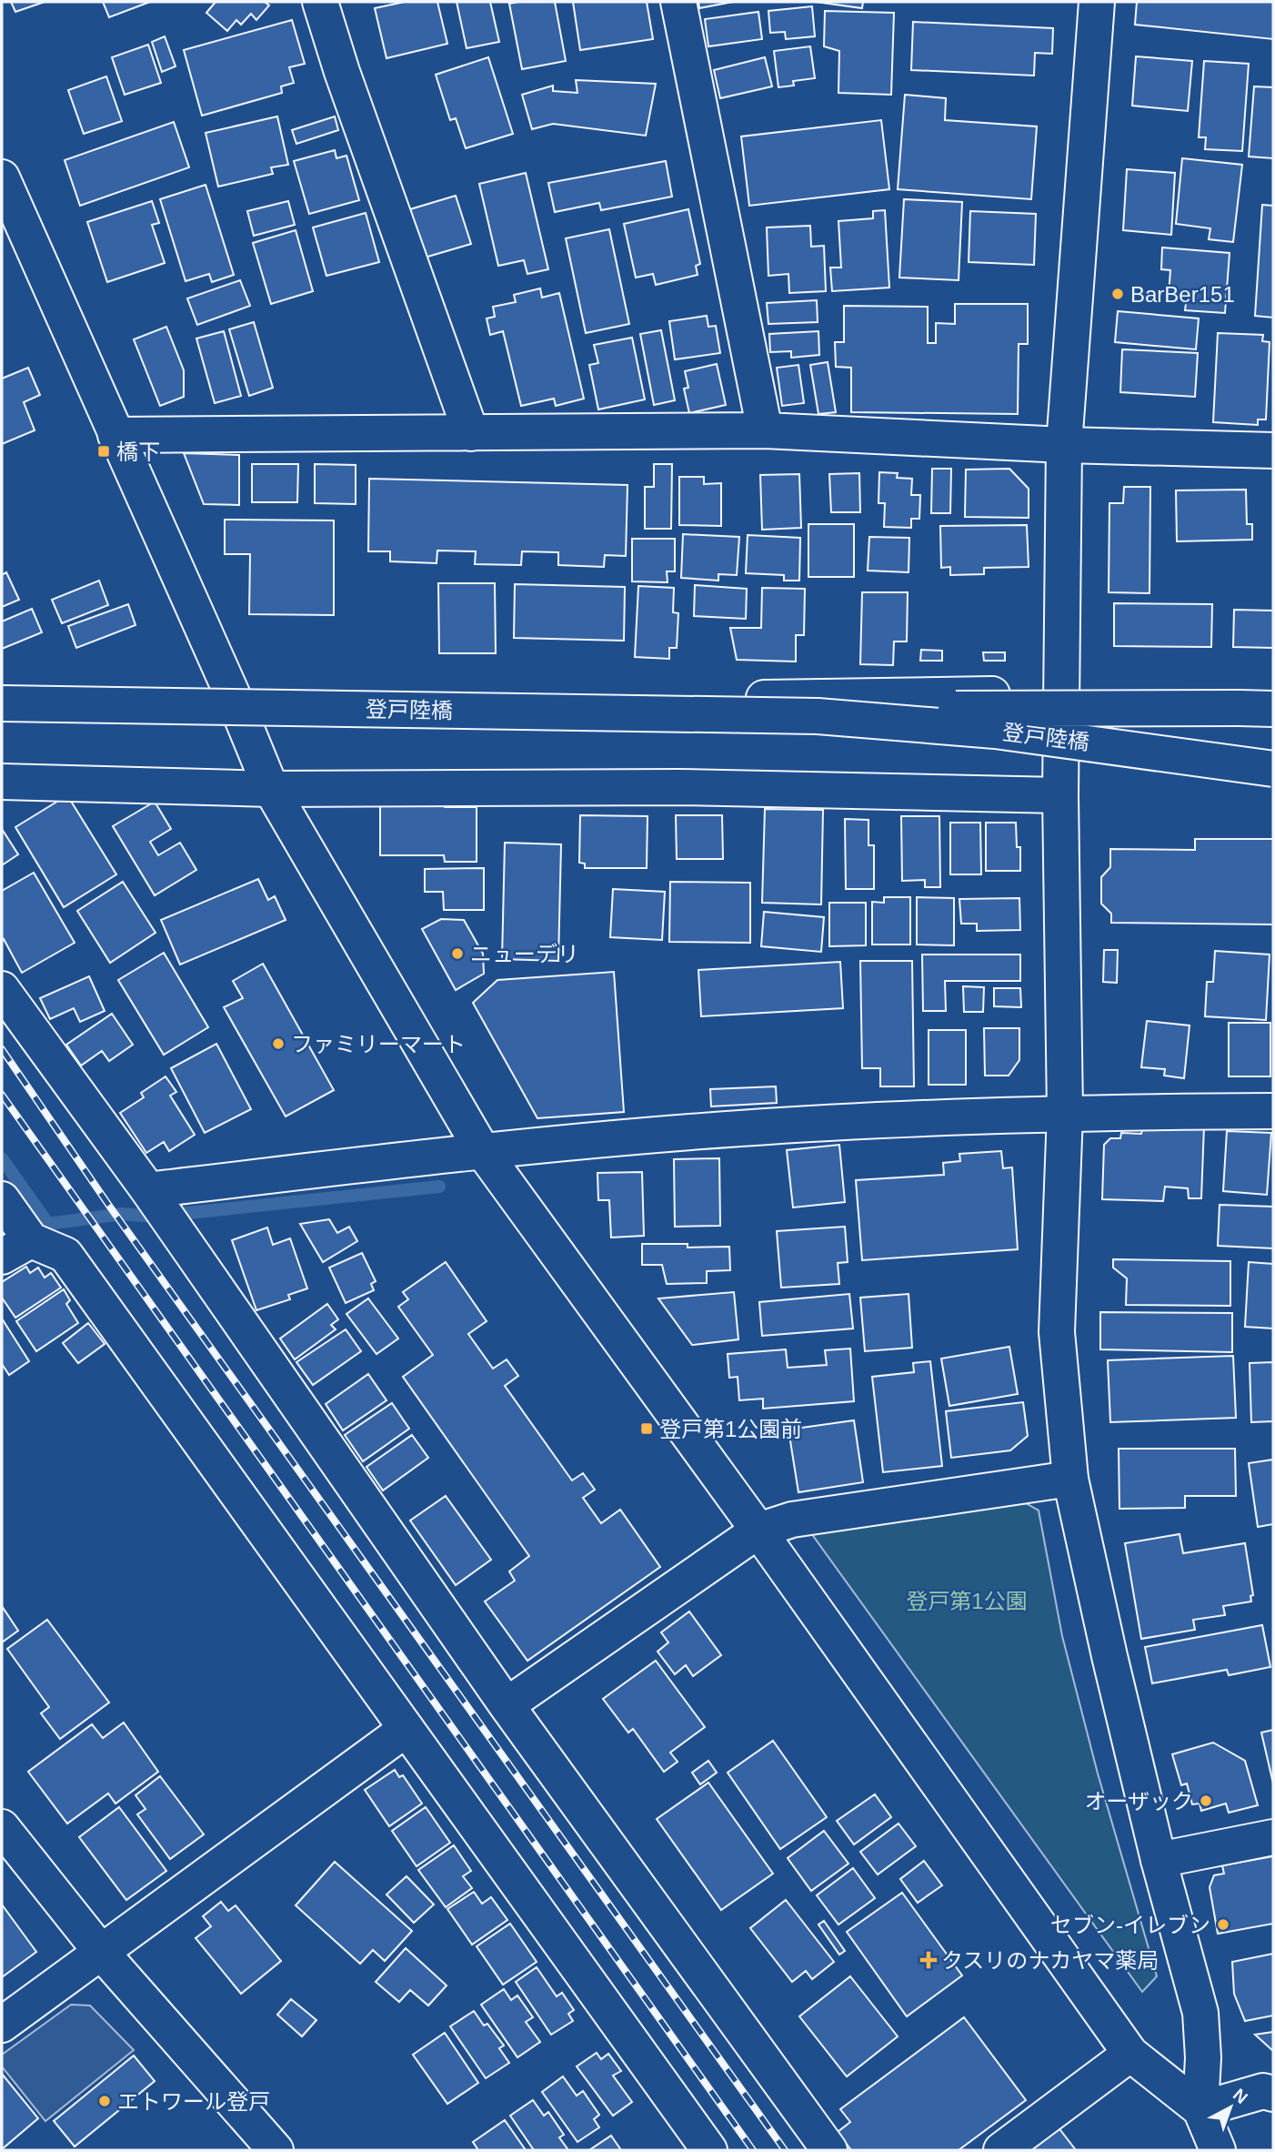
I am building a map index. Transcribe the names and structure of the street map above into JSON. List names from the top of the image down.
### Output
{
  "streets": {
    "street": ["登戸陸橋"]
  },
  "parks": ["登戸第1公園"],
  "places": {
    "other": [
      "BarBer151",
      "ニューデリ",
      "ファミリーマート",
      "オーザック",
      "セブン-イレブン",
      "エトワール登戸"
    ],
    "transit": ["橋下", "登戸第1公園前"],
    "health": ["クスリのナカヤマ薬局"]
  },
  "north": "top right"
}
